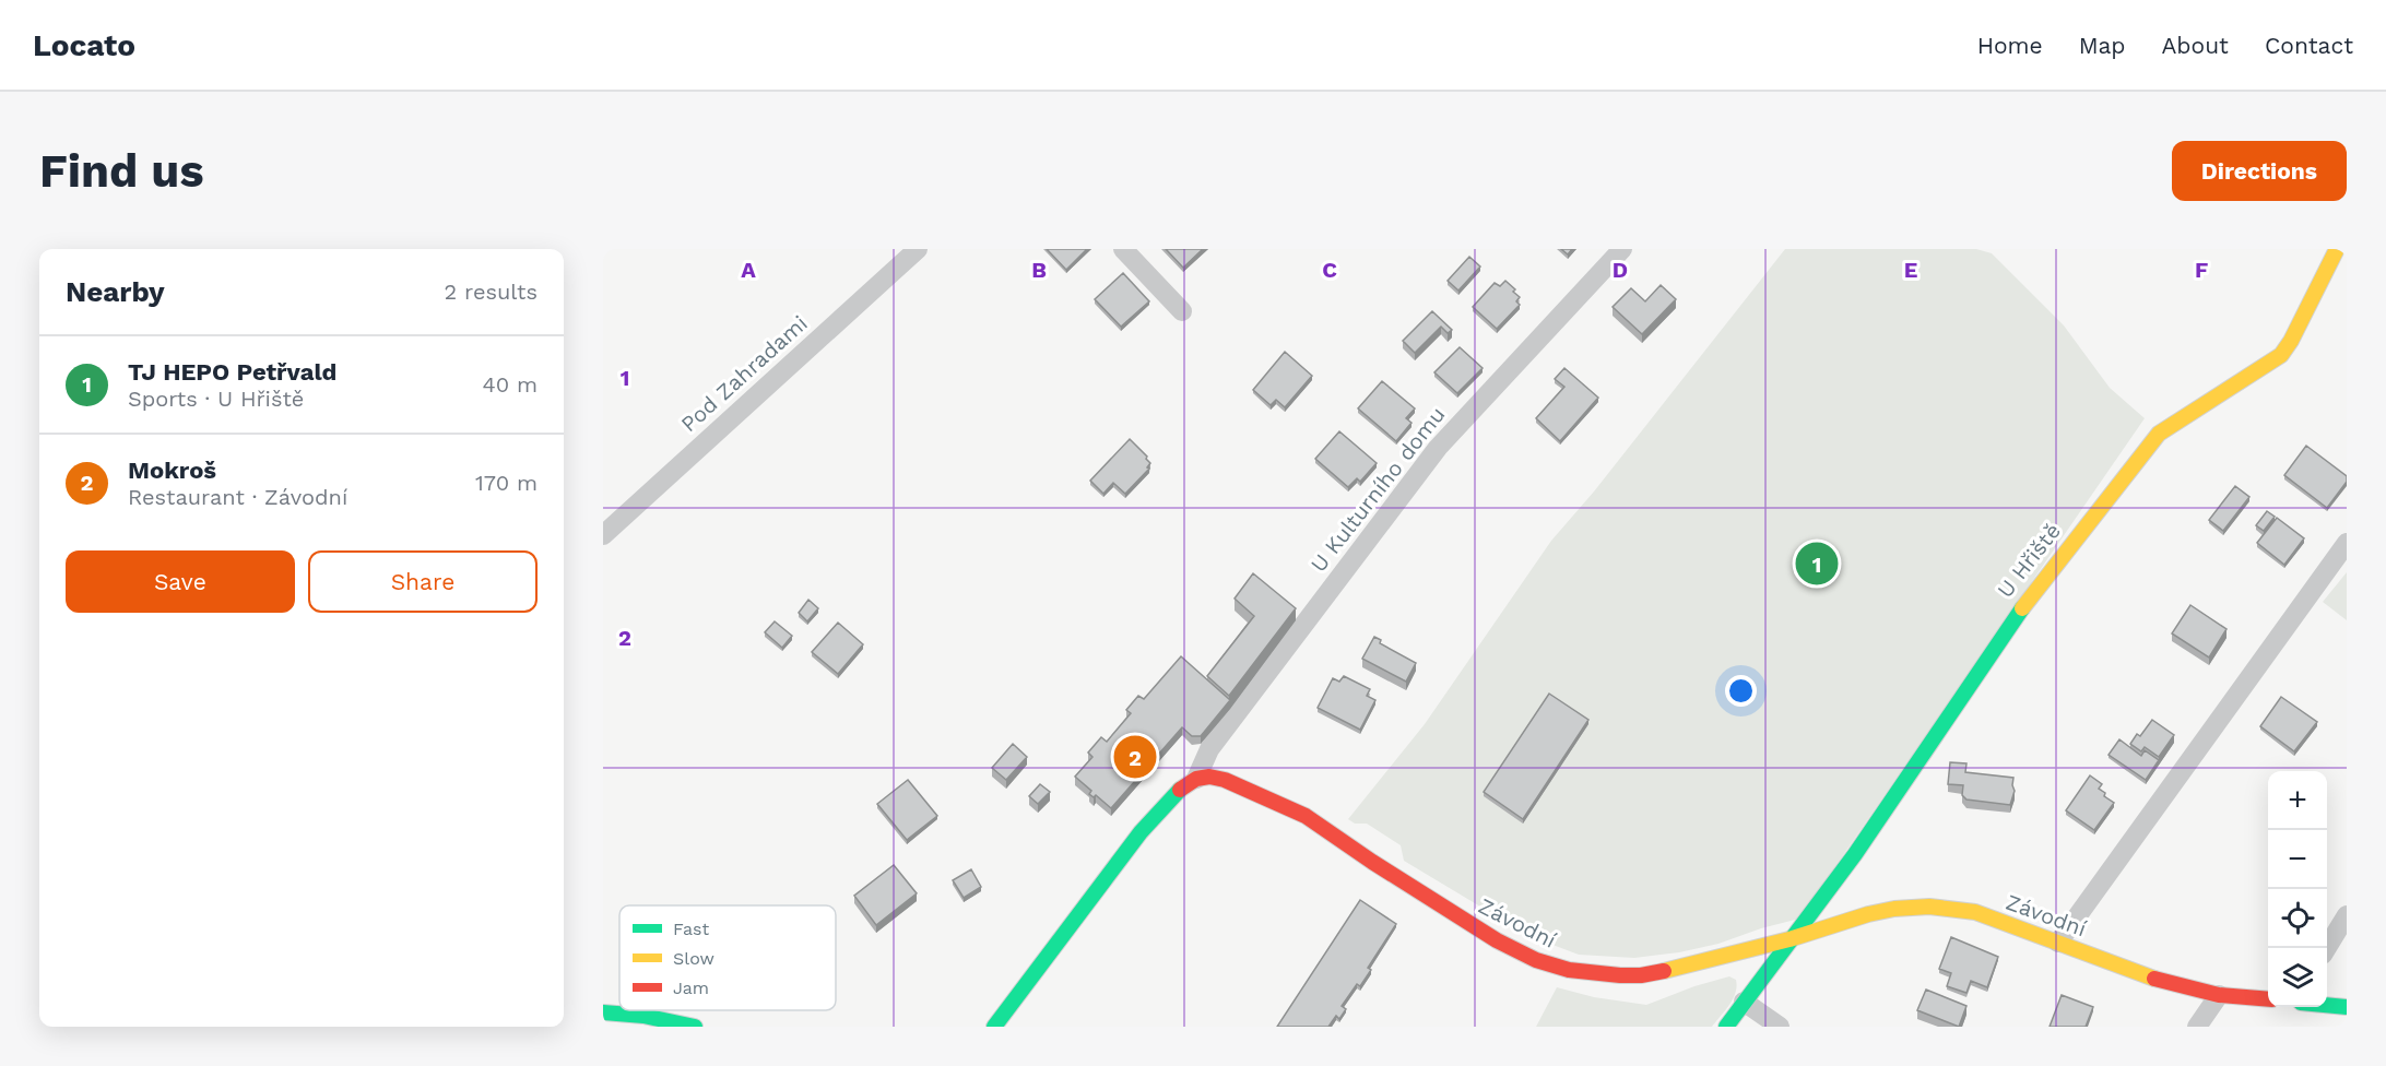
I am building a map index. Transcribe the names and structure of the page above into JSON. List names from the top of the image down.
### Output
{
  "streets": {
    "street": [
      "Pod Zahradami",
      "U Kulturního domu",
      "U Hřiště",
      "Závodní"
    ]
  },
  "crossings": [
    ["U Kulturního domu", "Závodní"],
    ["U Hřiště", "Závodní"]
  ],
  "legend": ["Fast", "Slow", "Jam"],
  "page": {
    "header": "Locato",
    "nav": [
      "Home",
      "Map",
      "About",
      "Contact"
    ],
    "buttons": [
      "Directions",
      ["Save", "Share"]
    ],
    "title": "Find us",
    "heading": ["Nearby", "2 results"],
    "list": [
      {
        "mark": "1",
        "name": "TJ HEPO Petřvald",
        "note": "Sports · U Hřiště",
        "value": "40 m"
      },
      {
        "mark": "2",
        "name": "Mokroš",
        "note": "Restaurant · Závodní",
        "value": "170 m"
      }
    ],
    "pins": ["1", "2"],
    "map_buttons": ["+", "−"]
  },
  "grid": {
    "columns": [
      "A",
      "B",
      "C",
      "D",
      "E",
      "F"
    ],
    "rows": ["1", "2"]
  }
}
